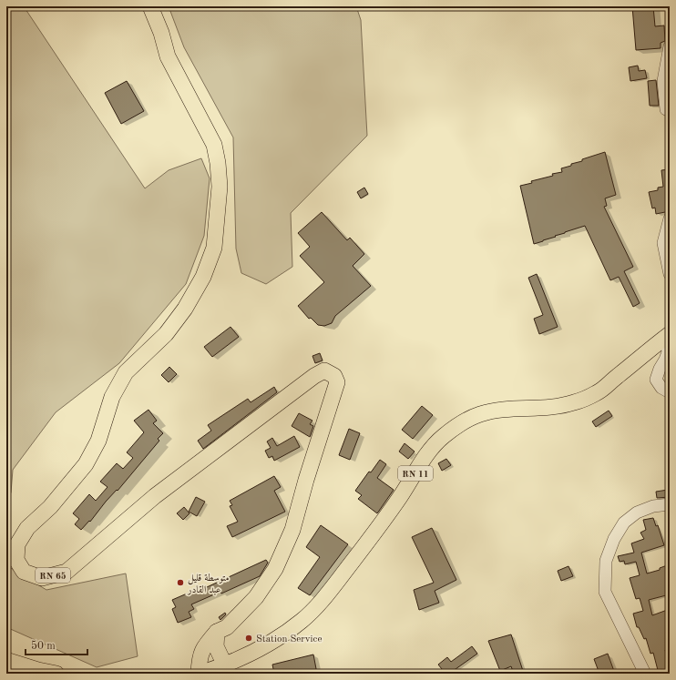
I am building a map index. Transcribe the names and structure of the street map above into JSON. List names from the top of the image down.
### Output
{
  "streets": {
    "main road": ["RN 11", "RN 65"]
  },
  "places": ["متوسطة قليل عبد القادر", "Station Service"],
  "scale_bar": "50 m"
}
